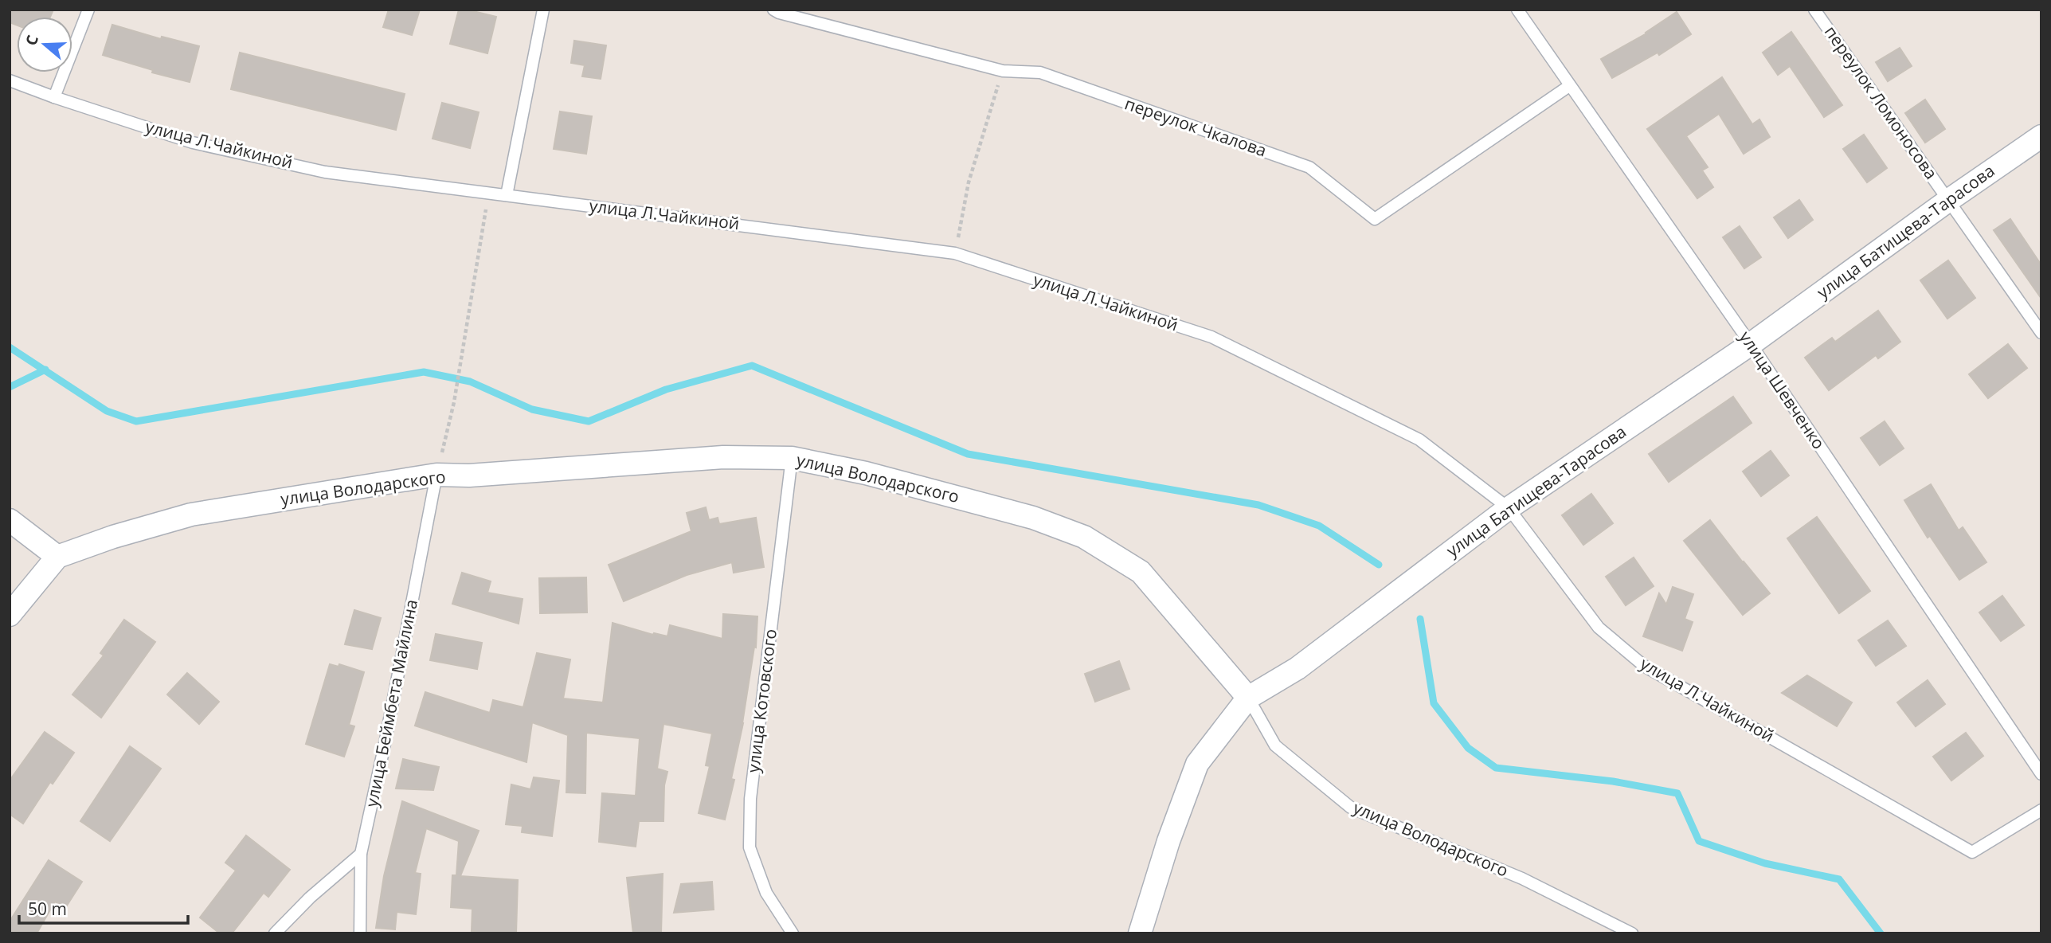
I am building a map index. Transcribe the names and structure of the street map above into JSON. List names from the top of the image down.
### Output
{
  "streets": {
    "street": ["улица Батищева-Тарасова", "улица Володарского"],
    "lane": [
      "переулок Ломоносова",
      "переулок Чкалова",
      "улица Л.Чайкиной",
      "улица Шевченко",
      "улица Котовского",
      "улица Беймбета Майлина"
    ]
  },
  "crossings": [
    ["переулок Ломоносова", "улица Батищева-Тарасова"],
    ["переулок Чкалова", "улица Шевченко"],
    ["улица Л.Чайкиной", "улица Батищева-Тарасова"],
    ["улица Батищева-Тарасова", "улица Шевченко"],
    ["улица Батищева-Тарасова", "улица Володарского"],
    ["улица Володарского", "улица Котовского"],
    ["улица Володарского", "улица Беймбета Майлина"]
  ],
  "scale_bar": "50 m",
  "north": "left"
}
